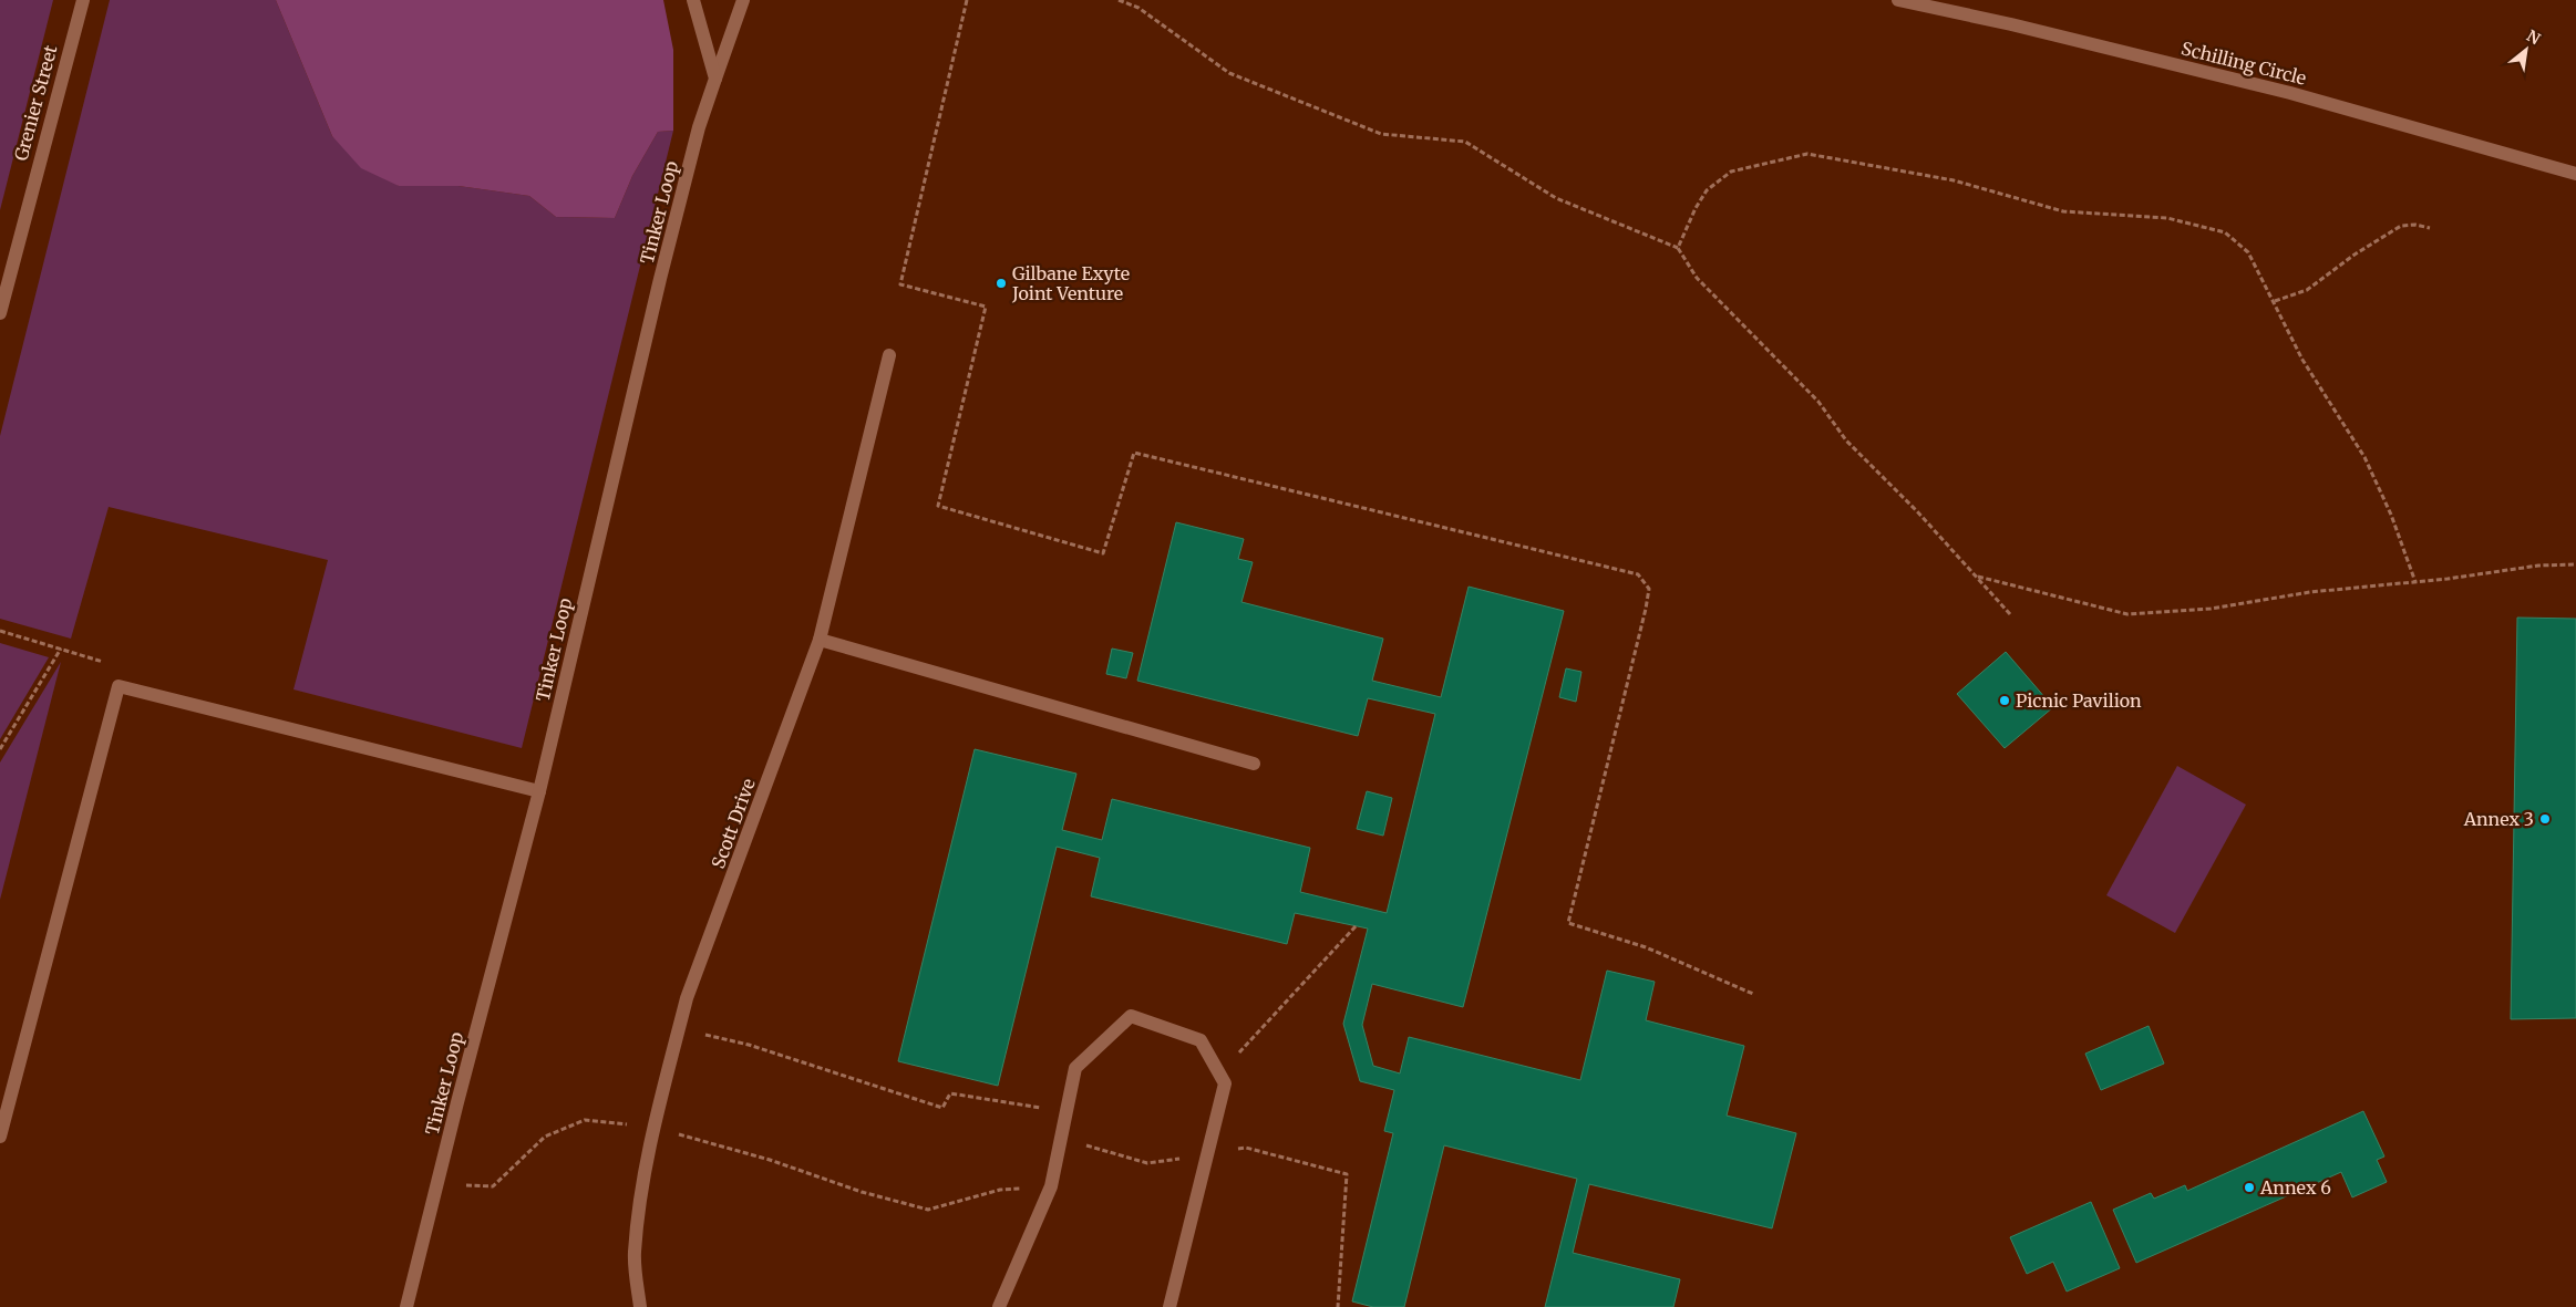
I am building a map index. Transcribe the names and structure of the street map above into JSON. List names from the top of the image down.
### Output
{
  "streets": {
    "street": [
      "Schilling Circle",
      "Grenier Street",
      "Tinker Loop",
      "Scott Drive"
    ]
  },
  "places": [
    "Gilbane Exyte Joint Venture",
    "Picnic Pavilion",
    "Annex 3",
    "Annex 6"
  ],
  "north": "top right"
}
